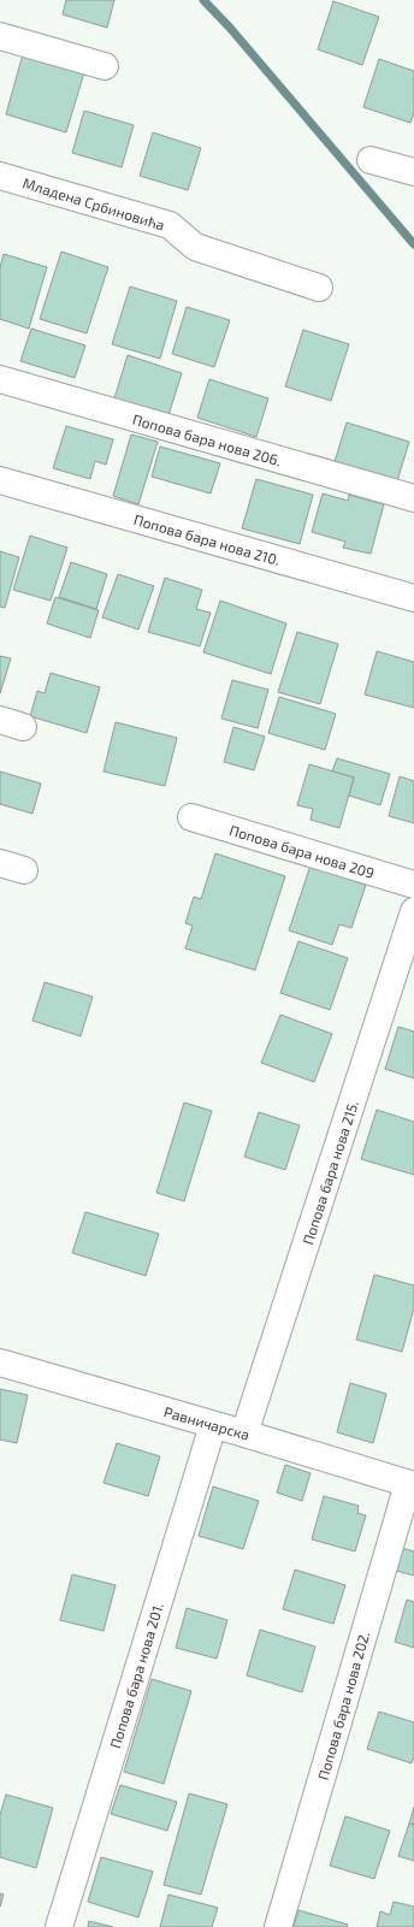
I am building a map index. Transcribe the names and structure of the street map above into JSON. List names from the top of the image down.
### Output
{
  "streets": {
    "street": [
      "Младена Србиновића",
      "Попова бара нова 206.",
      "Попова бара нова 210.",
      "Попова бара нова 209",
      "Попова бара нова 215.",
      "Равничарска",
      "Попова бара нова 201.",
      "Попова бара нова 202."
    ]
  },
  "crossings": [
    ["Попова бара нова 215.", "Равничарска"],
    ["Равничарска", "Попова бара нова 201."],
    ["Равничарска", "Попова бара нова 202."]
  ]
}
